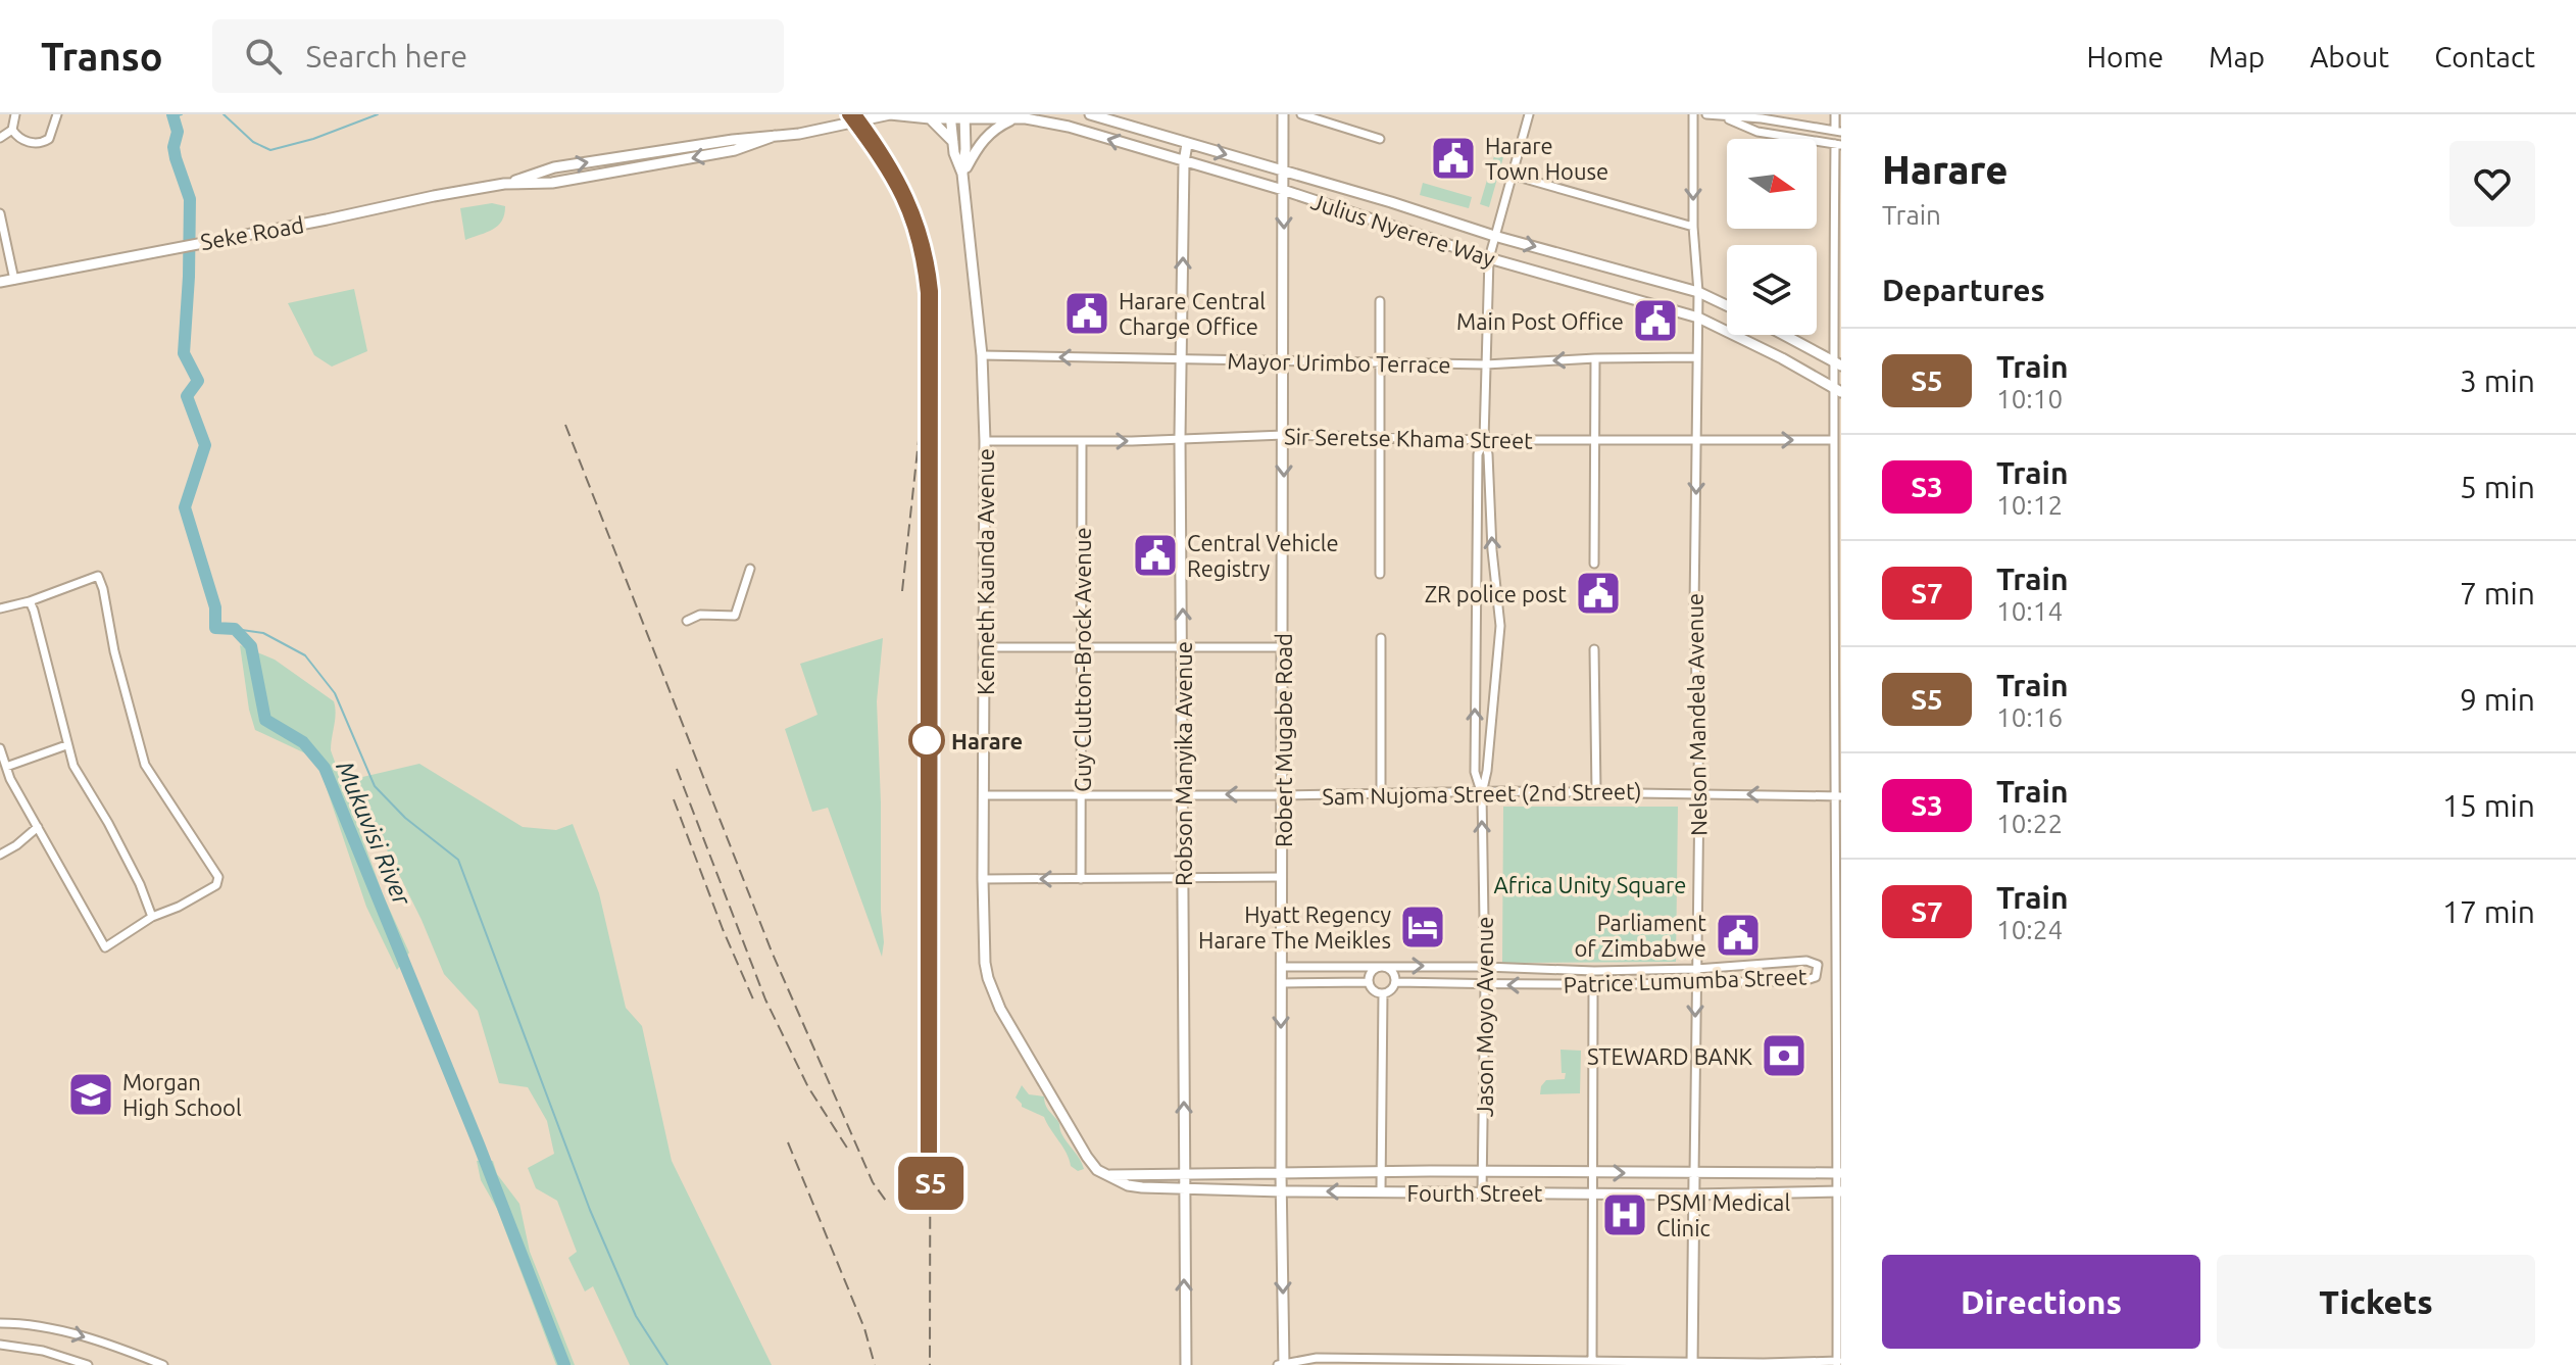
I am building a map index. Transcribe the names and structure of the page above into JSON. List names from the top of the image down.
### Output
{
  "streets": {
    "main road": [
      "Julius Nyerere Way",
      "Seke Road",
      "Kenneth Kaunda Avenue",
      "Nelson Mandela Avenue",
      "Robert Mugabe Road",
      "Robson Manyika Avenue",
      "Fourth Street"
    ],
    "street": [
      "Mayor Urimbo Terrace",
      "Sir Seretse Khama Street",
      "Guy Clutton-Brock Avenue",
      "Sam Nujoma Street (2nd Street)",
      "Patrice Lumumba Street",
      "Jason Moyo Avenue"
    ]
  },
  "crossings": [
    ["Julius Nyerere Way", "Seke Road"],
    ["Julius Nyerere Way", "Nelson Mandela Avenue"],
    ["Julius Nyerere Way", "Robert Mugabe Road"],
    ["Julius Nyerere Way", "Robson Manyika Avenue"],
    ["Julius Nyerere Way", "Jason Moyo Avenue"],
    ["Mayor Urimbo Terrace", "Kenneth Kaunda Avenue"],
    ["Mayor Urimbo Terrace", "Nelson Mandela Avenue"],
    ["Mayor Urimbo Terrace", "Robert Mugabe Road"],
    ["Mayor Urimbo Terrace", "Robson Manyika Avenue"],
    ["Mayor Urimbo Terrace", "Jason Moyo Avenue"],
    ["Sir Seretse Khama Street", "Kenneth Kaunda Avenue"],
    ["Sir Seretse Khama Street", "Guy Clutton-Brock Avenue"],
    ["Sir Seretse Khama Street", "Nelson Mandela Avenue"],
    ["Sir Seretse Khama Street", "Robert Mugabe Road"],
    ["Sir Seretse Khama Street", "Robson Manyika Avenue"],
    ["Sir Seretse Khama Street", "Jason Moyo Avenue"],
    ["Kenneth Kaunda Avenue", "Sam Nujoma Street (2nd Street)"],
    ["Kenneth Kaunda Avenue", "Fourth Street"],
    ["Guy Clutton-Brock Avenue", "Sam Nujoma Street (2nd Street)"],
    ["Nelson Mandela Avenue", "Sam Nujoma Street (2nd Street)"],
    ["Nelson Mandela Avenue", "Patrice Lumumba Street"],
    ["Nelson Mandela Avenue", "Fourth Street"],
    ["Robert Mugabe Road", "Sam Nujoma Street (2nd Street)"],
    ["Robert Mugabe Road", "Patrice Lumumba Street"],
    ["Robert Mugabe Road", "Fourth Street"],
    ["Robson Manyika Avenue", "Sam Nujoma Street (2nd Street)"],
    ["Robson Manyika Avenue", "Fourth Street"],
    ["Sam Nujoma Street (2nd Street)", "Jason Moyo Avenue"],
    ["Patrice Lumumba Street", "Jason Moyo Avenue"],
    ["Jason Moyo Avenue", "Fourth Street"]
  ],
  "one_way": [
    "Mayor Urimbo Terrace",
    "Nelson Mandela Avenue",
    "Robert Mugabe Road",
    "Robson Manyika Avenue",
    "Jason Moyo Avenue"
  ],
  "water": ["Mukuvisi River"],
  "parks": ["Africa Unity Square"],
  "places": {
    "public building": [
      "Harare Town House",
      "Harare Central Charge Office",
      "Main Post Office",
      "Central Vehicle Registry",
      "ZR police post",
      "Parliament of Zimbabwe"
    ],
    "other": ["Harare"],
    "hotel": ["Hyatt Regency Harare The Meikles"],
    "bank": ["STEWARD BANK"],
    "school or university": ["Morgan High School"],
    "hospital": ["PSMI Medical Clinic"]
  },
  "north": "right",
  "page": {
    "header": "Transo",
    "search": "Search here",
    "nav": [
      "Home",
      "Map",
      "About",
      "Contact"
    ],
    "on_map": "S5",
    "heading": [
      ["Harare", "Train"],
      "Departures"
    ],
    "list": [
      {
        "mark": "S5",
        "name": "Train",
        "note": "10:10",
        "value": "3 min"
      },
      {
        "mark": "S3",
        "name": "Train",
        "note": "10:12",
        "value": "5 min"
      },
      {
        "mark": "S7",
        "name": "Train",
        "note": "10:14",
        "value": "7 min"
      },
      {
        "mark": "S5",
        "name": "Train",
        "note": "10:16",
        "value": "9 min"
      },
      {
        "mark": "S3",
        "name": "Train",
        "note": "10:22",
        "value": "15 min"
      },
      {
        "mark": "S7",
        "name": "Train",
        "note": "10:24",
        "value": "17 min"
      }
    ],
    "buttons": ["Directions", "Tickets"]
  }
}
